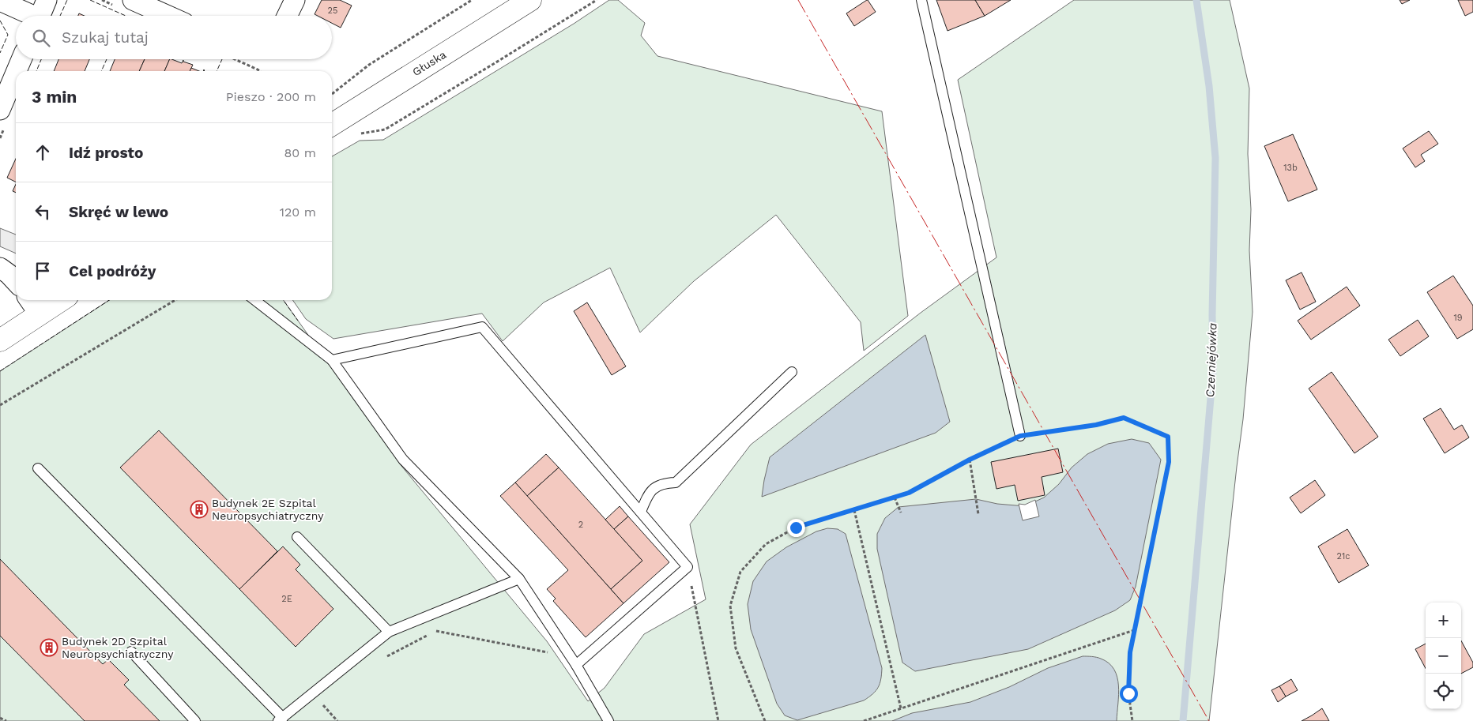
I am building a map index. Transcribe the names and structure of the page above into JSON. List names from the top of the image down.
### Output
{
  "streets": {
    "street": ["Głuska"]
  },
  "water": ["Czerniejówka"],
  "places": {
    "building": ["Budynek 2E Szpital Neuropsychiatryczny", "Budynek 2D Szpital Neuropsychiatryczny"]
  },
  "house_numbers": [
    "25",
    "13b",
    "19",
    "2",
    "21c",
    "2E"
  ],
  "page": {
    "search": "Szukaj tutaj",
    "heading": ["3 min", "Pieszo · 200 m"],
    "list": [
      ["Idź prosto", "80 m"],
      ["Skręć w lewo", "120 m"],
      "Cel podróży"
    ],
    "map_buttons": ["+", "−"]
  }
}
